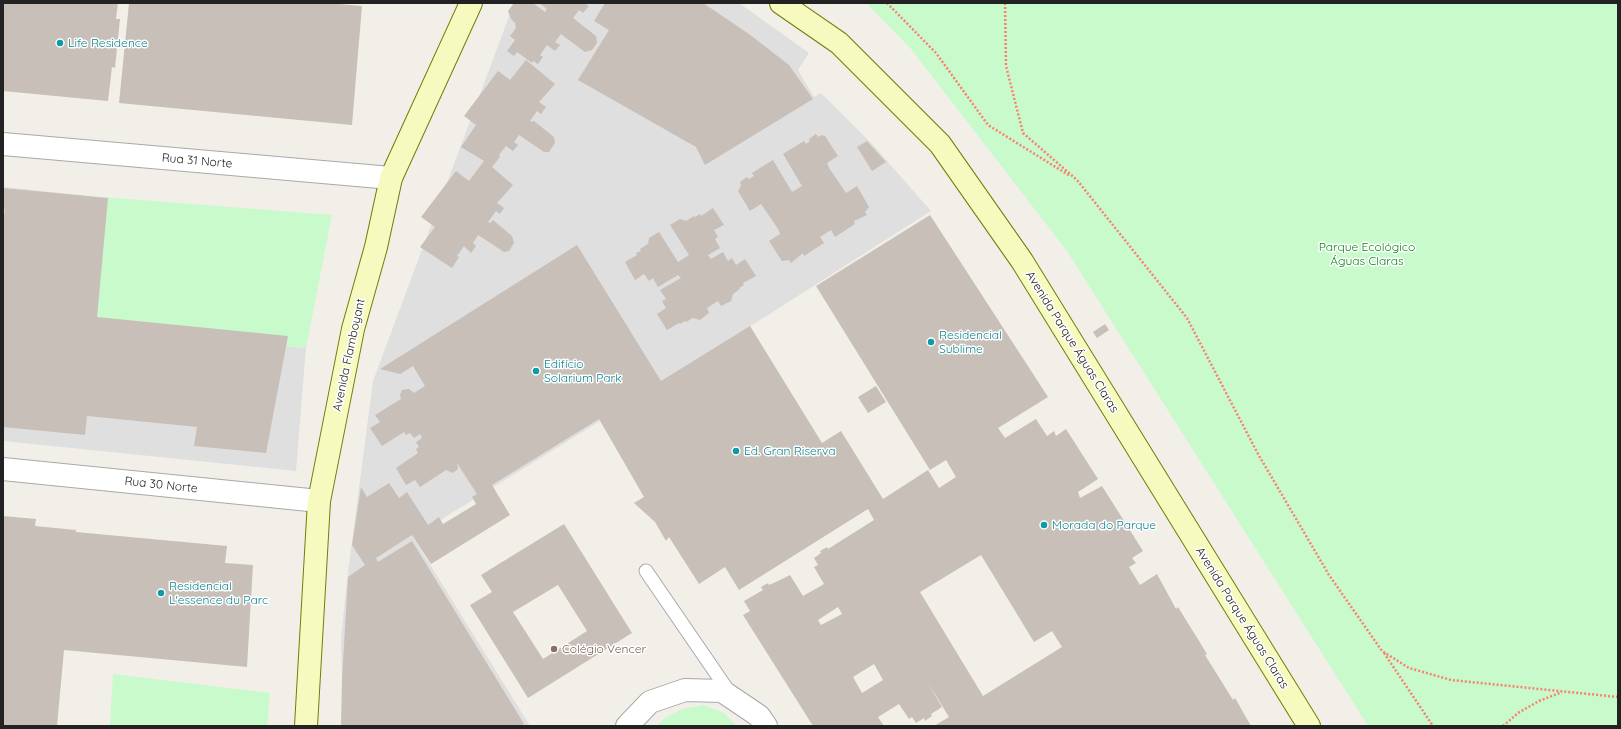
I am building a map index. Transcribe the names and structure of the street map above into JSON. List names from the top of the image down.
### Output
{
  "streets": {
    "street": [
      "Rua 31 Norte",
      "Avenida Parque Águas Claras",
      "Avenida Flamboyant",
      "Rua 30 Norte"
    ]
  },
  "crossings": [
    ["Rua 31 Norte", "Avenida Flamboyant"],
    ["Avenida Flamboyant", "Rua 30 Norte"]
  ],
  "parks": ["Parque Ecológico Águas Claras"],
  "places": [
    "Life Residence",
    "Residencial Sublime",
    "Edifício Solarium Park",
    "Ed. Gran Riserva",
    "Morada do Parque",
    "Residencial L'essence du Parc",
    "Colégio Vencer"
  ]
}
